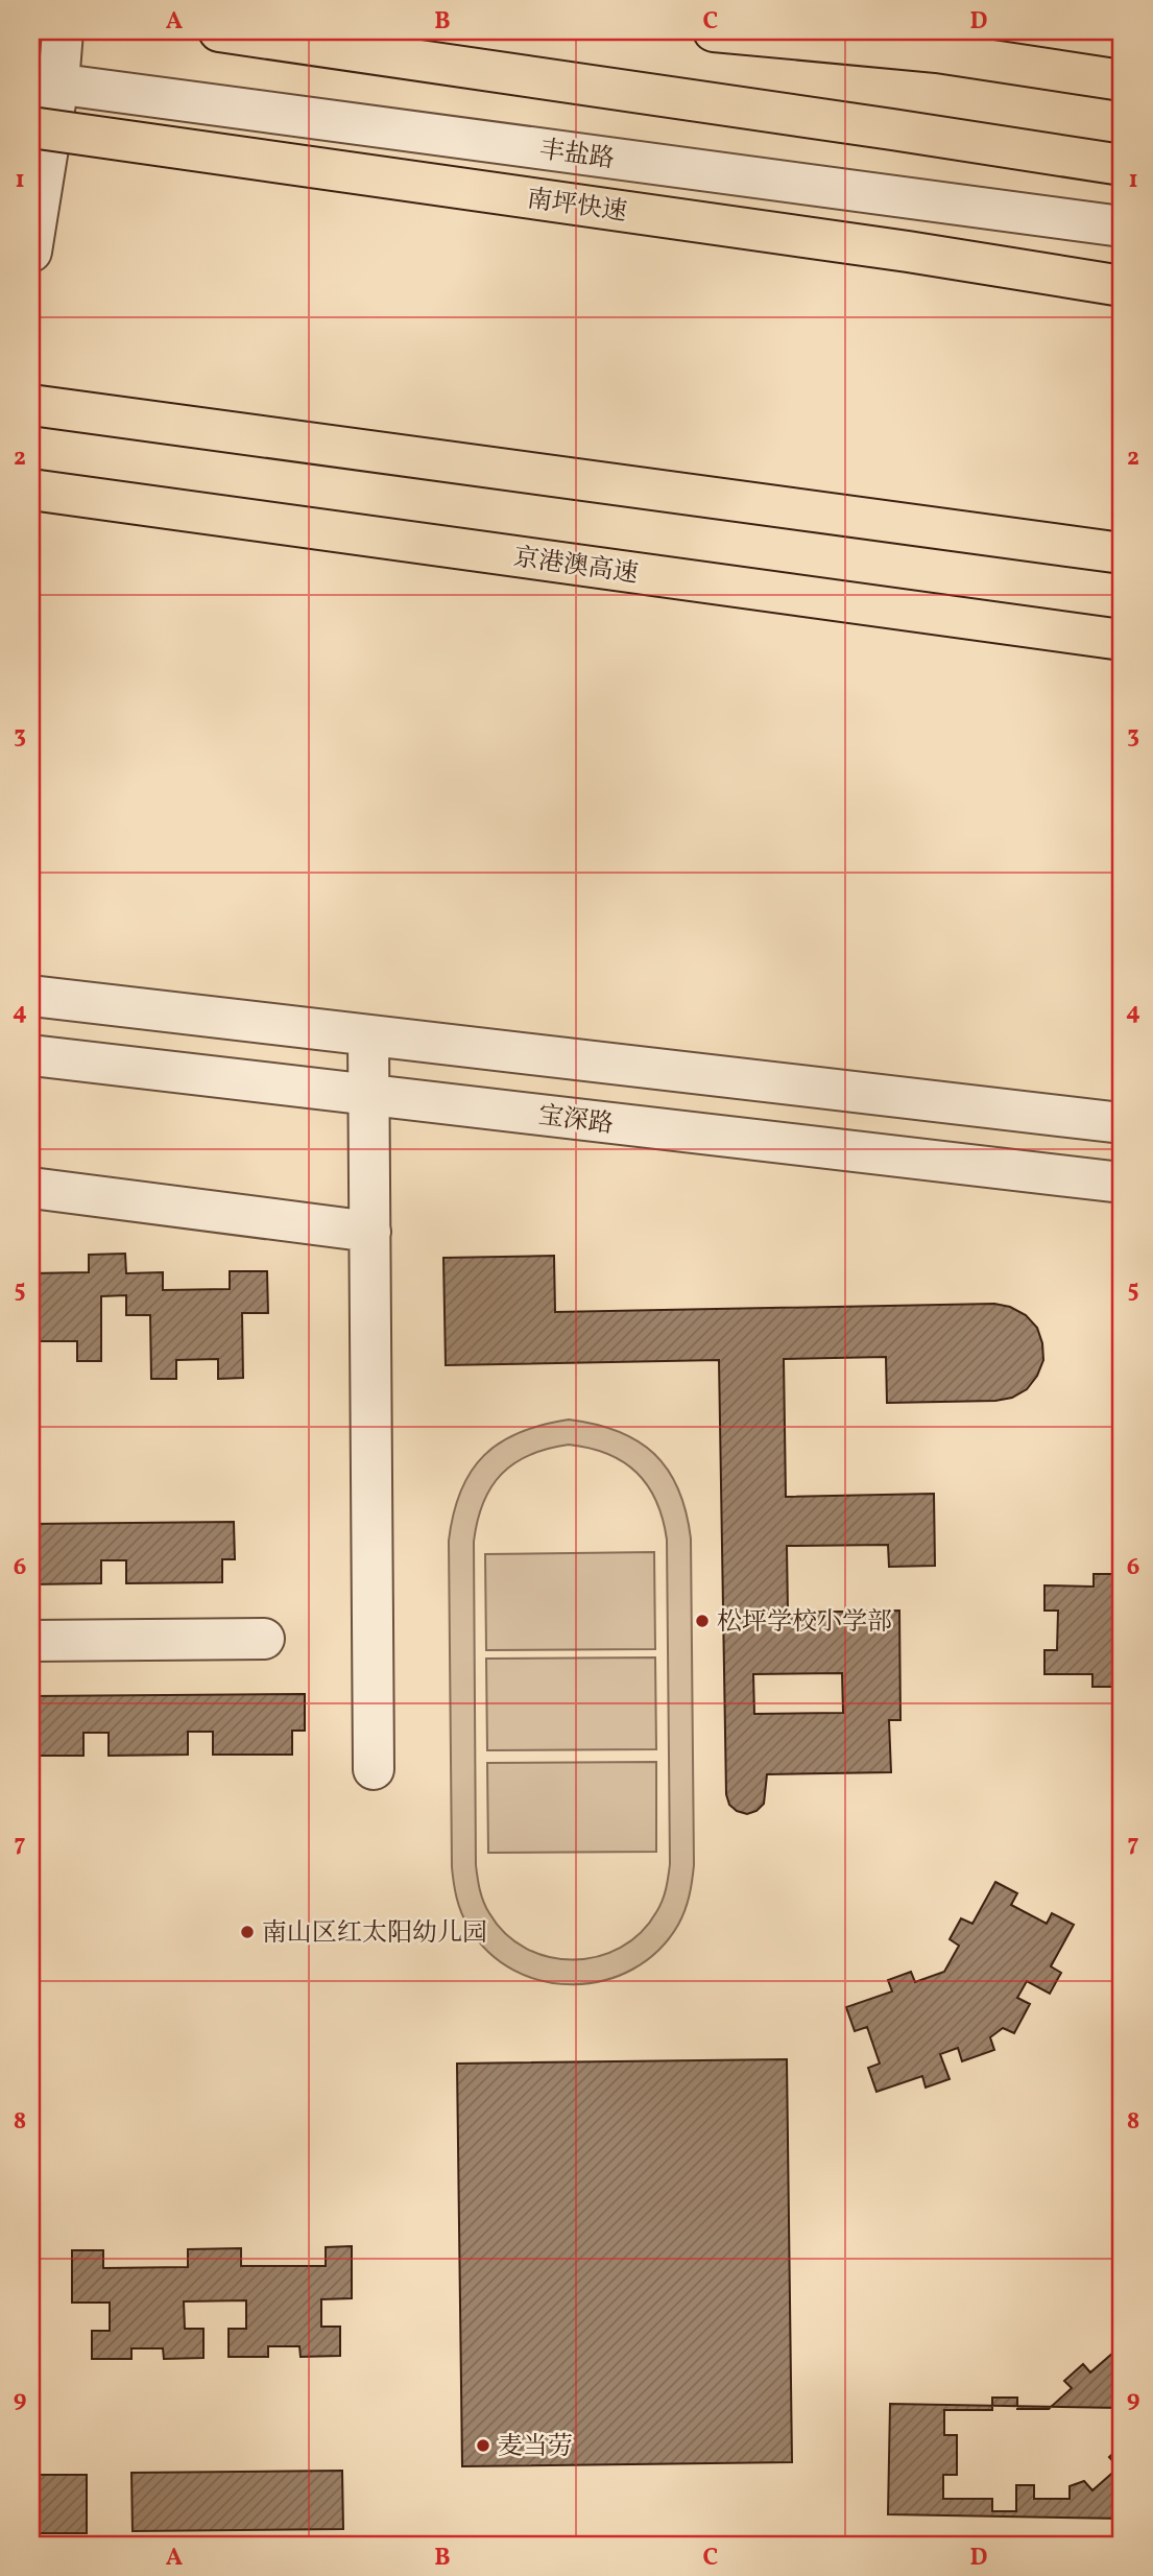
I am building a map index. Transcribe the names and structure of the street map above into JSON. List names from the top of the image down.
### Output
{
  "streets": {
    "highway": ["南坪快速", "京港澳高速"],
    "street": ["丰盐路", "宝深路"]
  },
  "places": ["松坪学校小学部", "南山区红太阳幼儿园", "麦当劳"],
  "grid": {
    "columns": [
      "A",
      "B",
      "C",
      "D"
    ],
    "rows": [
      "1",
      "2",
      "3",
      "4",
      "5",
      "6",
      "7",
      "8",
      "9"
    ]
  }
}
